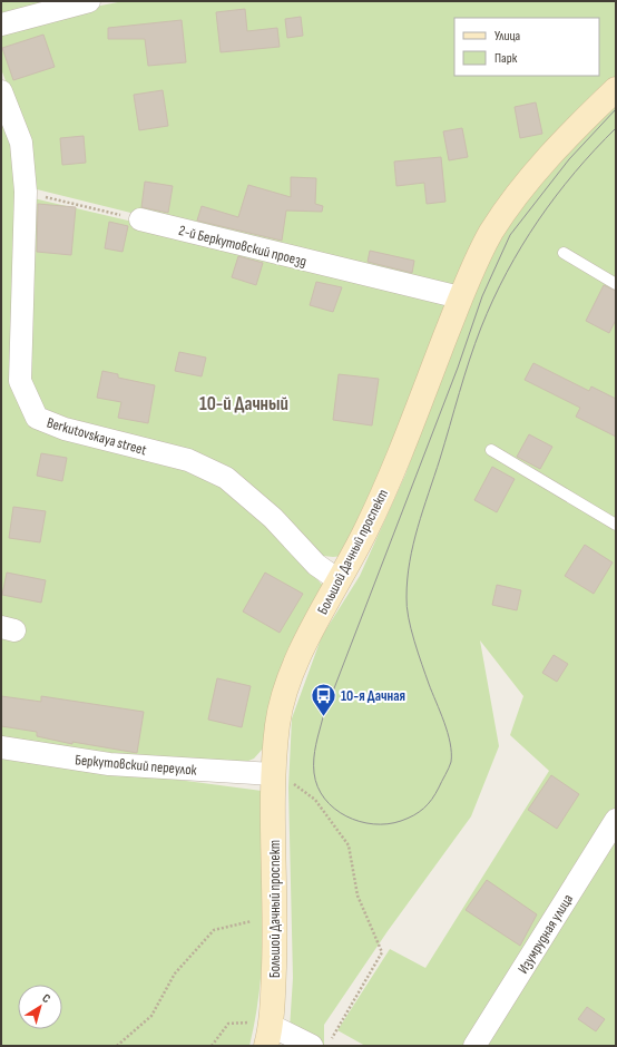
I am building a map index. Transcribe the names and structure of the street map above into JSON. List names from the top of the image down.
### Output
{
  "streets": {
    "main road": ["Большой Дачный проспект"],
    "street": [
      "2-й Беркутовский проезд",
      "Berkutovskaya street",
      "Беркутовский переулок",
      "Изумрудная улица"
    ]
  },
  "crossings": [
    ["2-й Беркутовский проезд", "Большой Дачный проспект"],
    ["Berkutovskaya street", "Большой Дачный проспект"],
    ["Большой Дачный проспект", "Беркутовский переулок"]
  ],
  "districts": ["10-й Дачный"],
  "places": {
    "bus stop": ["10-я Дачная"]
  },
  "legend": ["Улица", "Парк"],
  "north": "top right"
}
